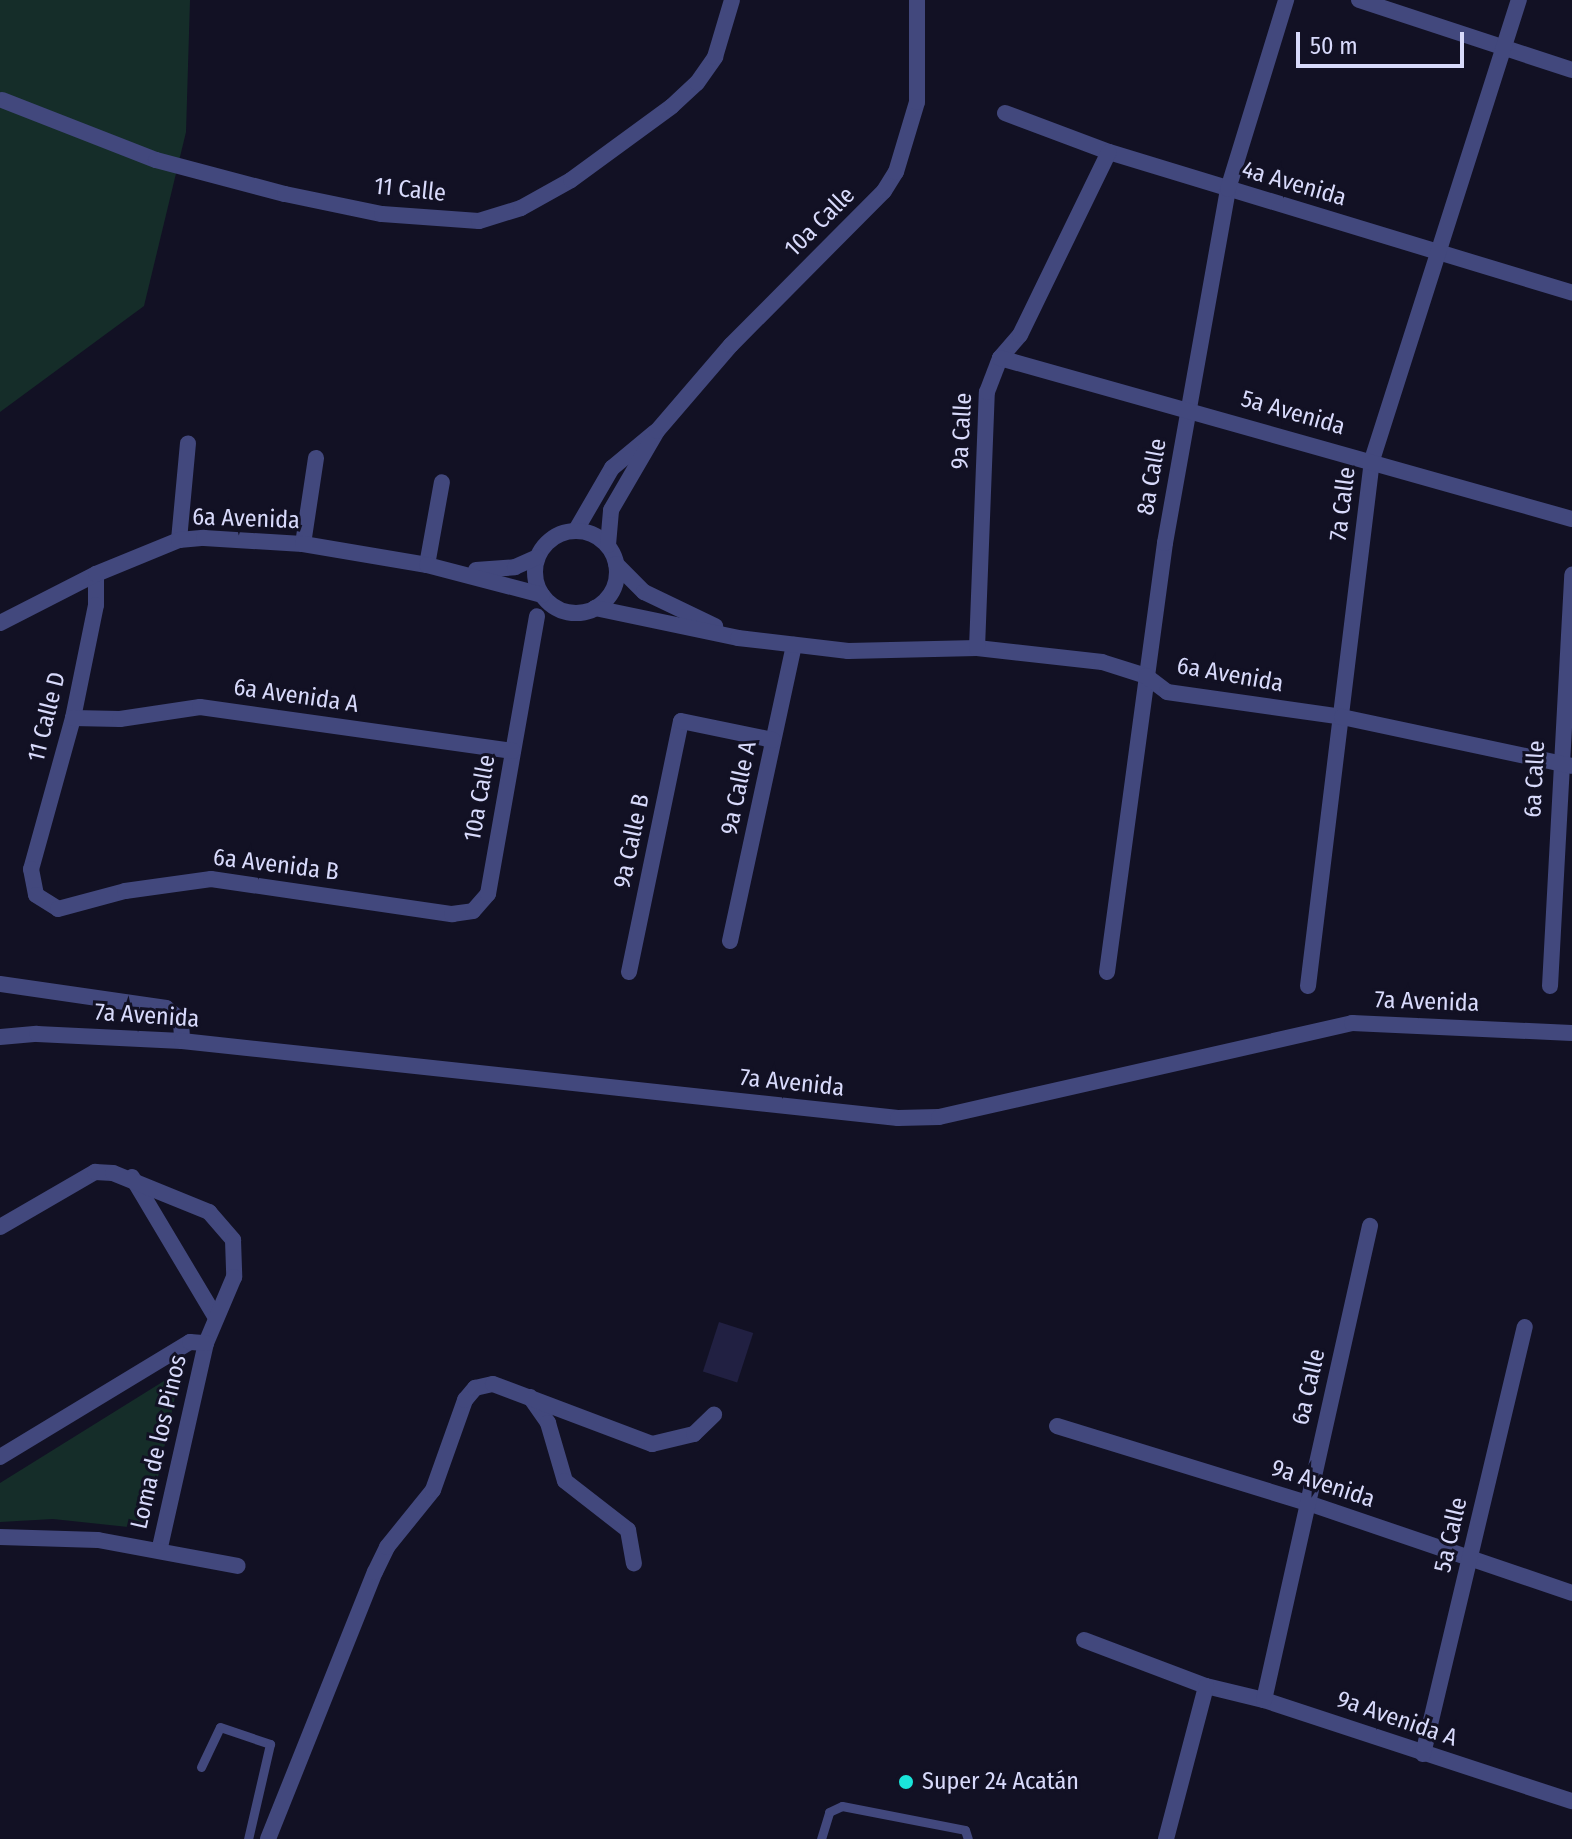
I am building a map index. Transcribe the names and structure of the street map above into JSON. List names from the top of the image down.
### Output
{
  "streets": {
    "street": [
      "4a Avenida",
      "11 Calle",
      "10a Calle",
      "5a Avenida",
      "9a Calle",
      "8a Calle",
      "7a Calle",
      "6a Avenida",
      "6a Avenida A",
      "11 Calle D",
      "6a Calle",
      "9a Calle A",
      "9a Calle B",
      "6a Avenida B",
      "7a Avenida",
      "Loma de los Pinos",
      "9a Avenida",
      "5a Calle",
      "9a Avenida A"
    ]
  },
  "crossings": [
    ["4a Avenida", "9a Calle"],
    ["4a Avenida", "8a Calle"],
    ["4a Avenida", "7a Calle"],
    ["10a Calle", "6a Avenida"],
    ["10a Calle", "6a Avenida A"],
    ["10a Calle", "6a Avenida B"],
    ["5a Avenida", "9a Calle"],
    ["5a Avenida", "8a Calle"],
    ["5a Avenida", "7a Calle"],
    ["9a Calle", "6a Avenida"],
    ["8a Calle", "6a Avenida"],
    ["7a Calle", "6a Avenida"],
    ["6a Avenida", "11 Calle D"],
    ["6a Avenida", "6a Calle"],
    ["6a Avenida", "9a Calle A"],
    ["6a Avenida A", "11 Calle D"],
    ["11 Calle D", "6a Avenida B"],
    ["6a Calle", "9a Avenida"],
    ["6a Calle", "9a Avenida A"],
    ["9a Calle A", "9a Calle B"],
    ["9a Avenida", "5a Calle"],
    ["5a Calle", "9a Avenida A"]
  ],
  "places": ["Super 24 Acatán"],
  "scale_bar": "50 m"
}
